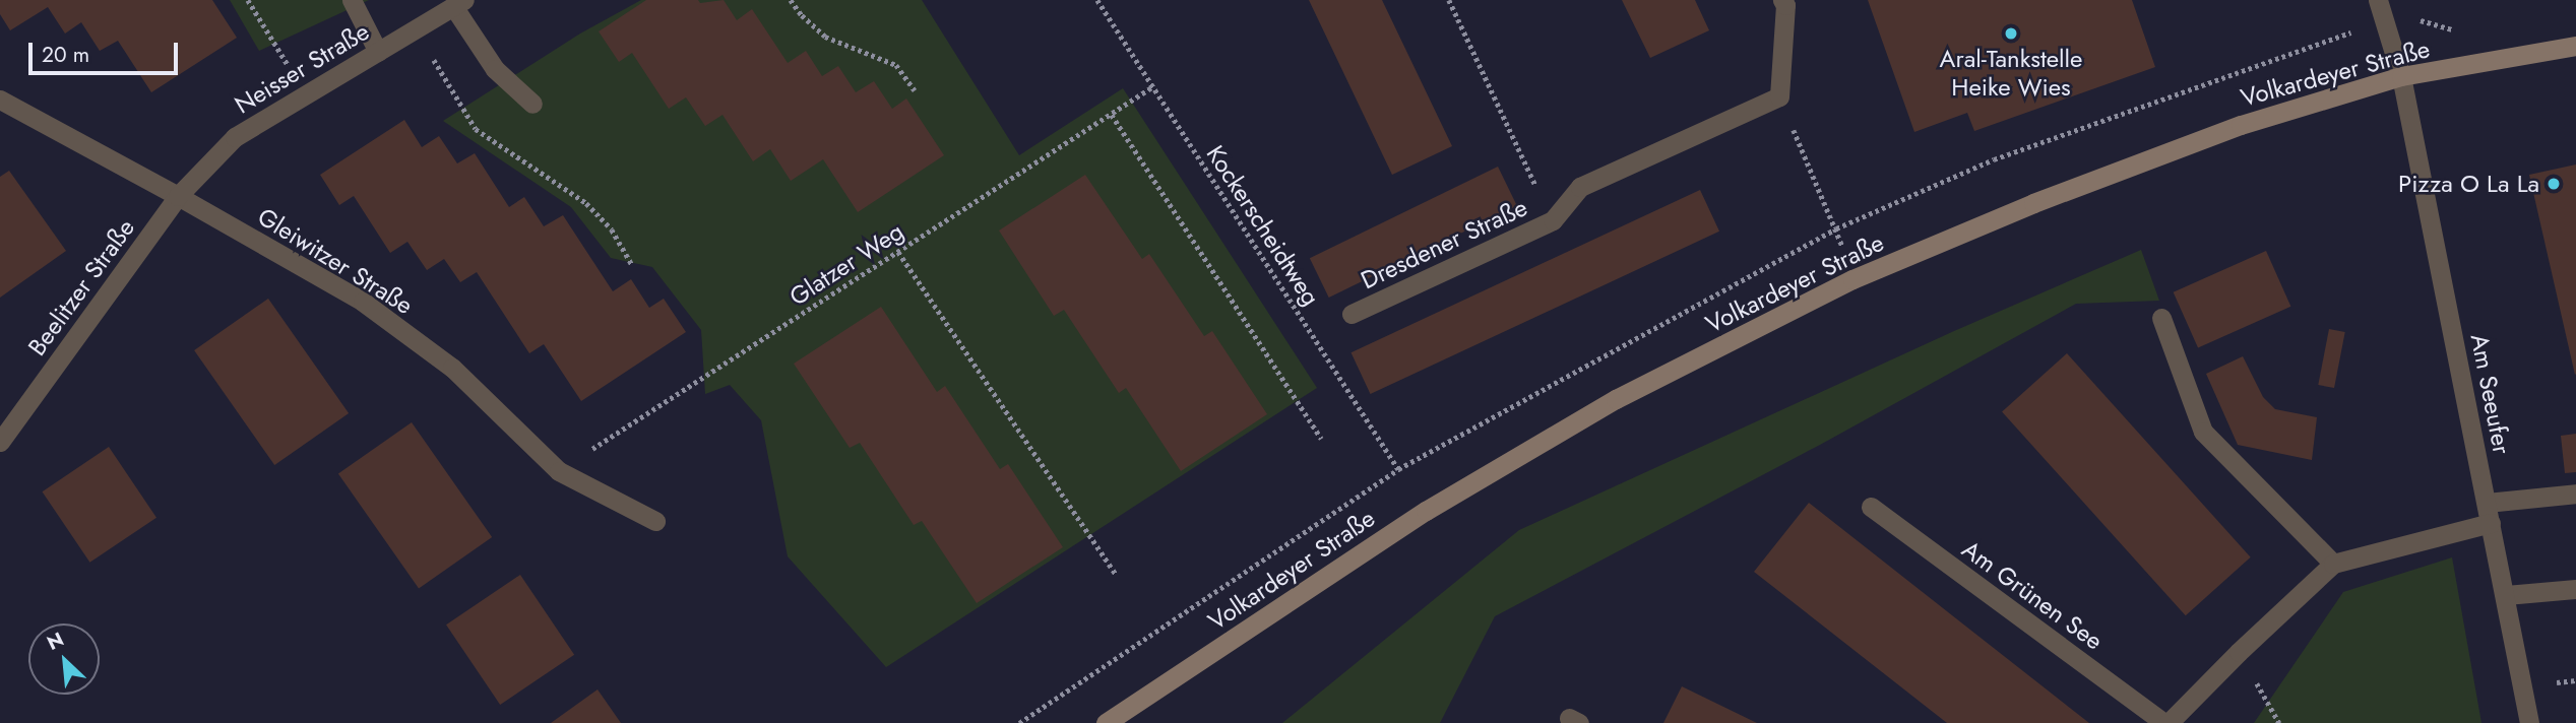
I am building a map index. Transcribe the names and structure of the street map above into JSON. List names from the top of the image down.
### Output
{
  "streets": {
    "main road": ["Volkardeyer Straße"],
    "street": [
      "Neisser Straße",
      "Dresdener Straße",
      "Gleiwitzer Straße",
      "Beelitzer Straße",
      "Am Seeufer",
      "Am Grünen See"
    ],
    "path": ["Kockerscheidtweg", "Glatzer Weg"]
  },
  "crossings": [
    ["Neisser Straße", "Gleiwitzer Straße"],
    ["Neisser Straße", "Beelitzer Straße"],
    ["Volkardeyer Straße", "Am Seeufer"],
    ["Kockerscheidtweg", "Glatzer Weg"],
    ["Gleiwitzer Straße", "Glatzer Weg"],
    ["Gleiwitzer Straße", "Beelitzer Straße"],
    ["Am Seeufer", "Am Grünen See"]
  ],
  "places": ["Aral-Tankstelle Heike Wies", "Pizza O La La"],
  "scale_bar": "20 m",
  "north": "top left"
}
